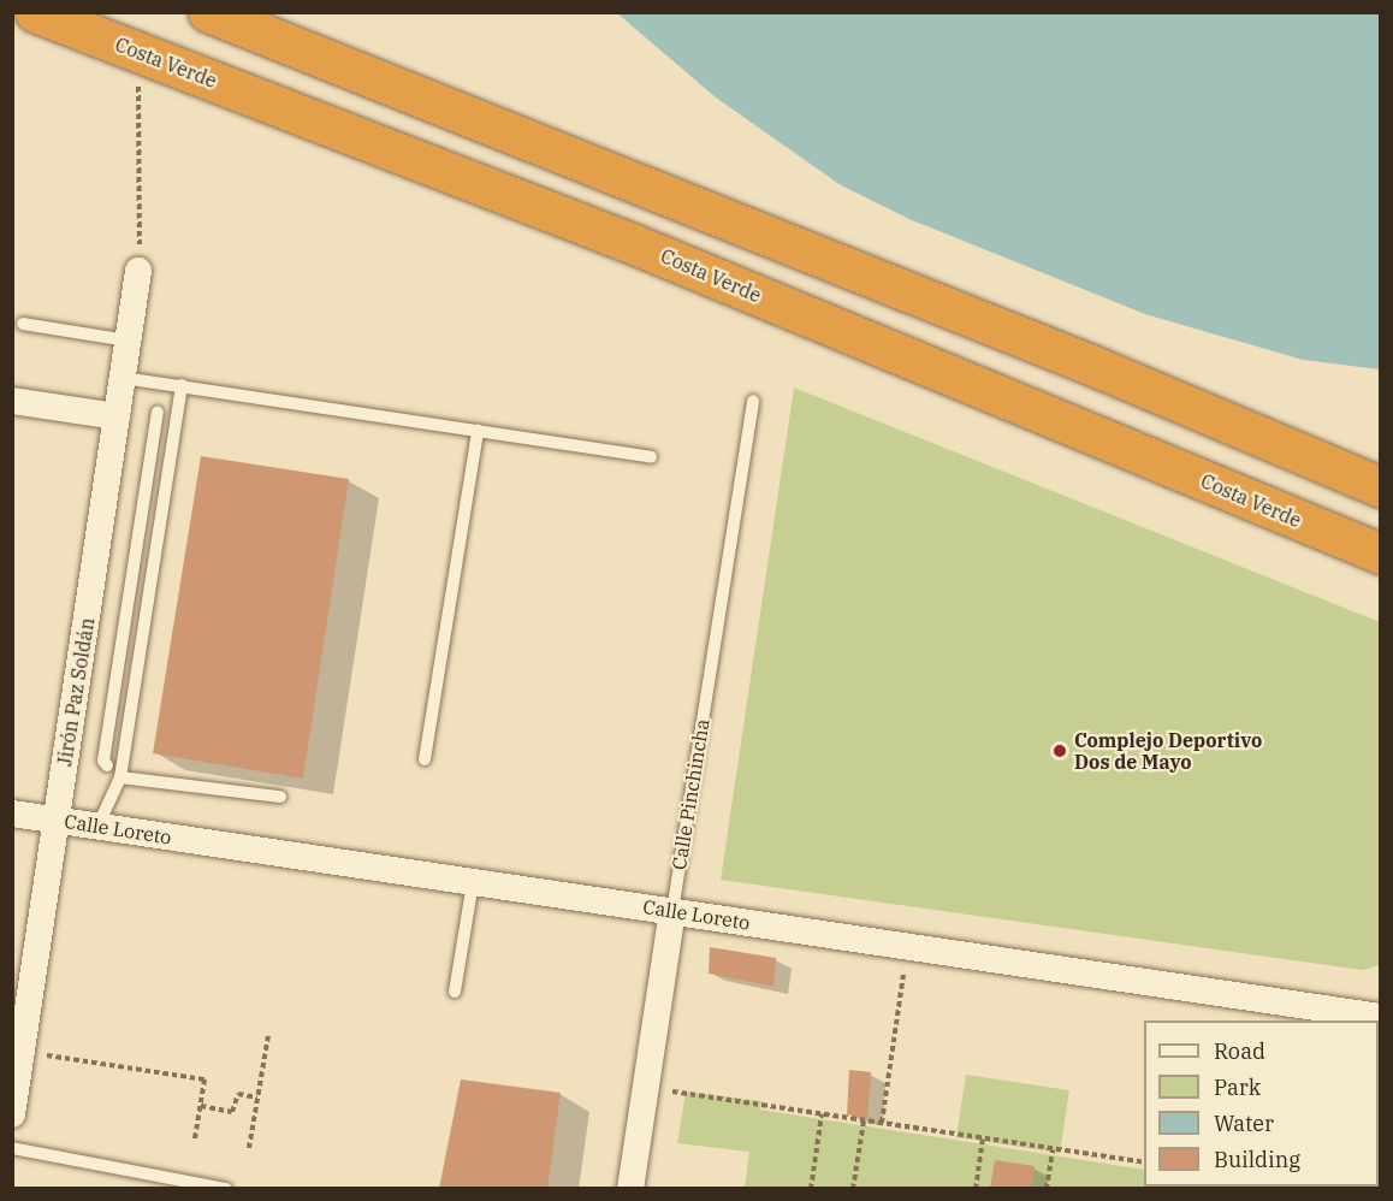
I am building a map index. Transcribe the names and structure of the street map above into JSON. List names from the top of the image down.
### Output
{
  "streets": {
    "highway": ["Costa Verde"],
    "street": ["Jirón Paz Soldán", "Calle Pinchincha", "Calle Loreto"]
  },
  "crossings": [
    ["Jirón Paz Soldán", "Calle Loreto"],
    ["Calle Pinchincha", "Calle Loreto"]
  ],
  "places": ["Complejo Deportivo Dos de Mayo"],
  "legend": [
    "Road",
    "Park",
    "Water",
    "Building"
  ]
}
